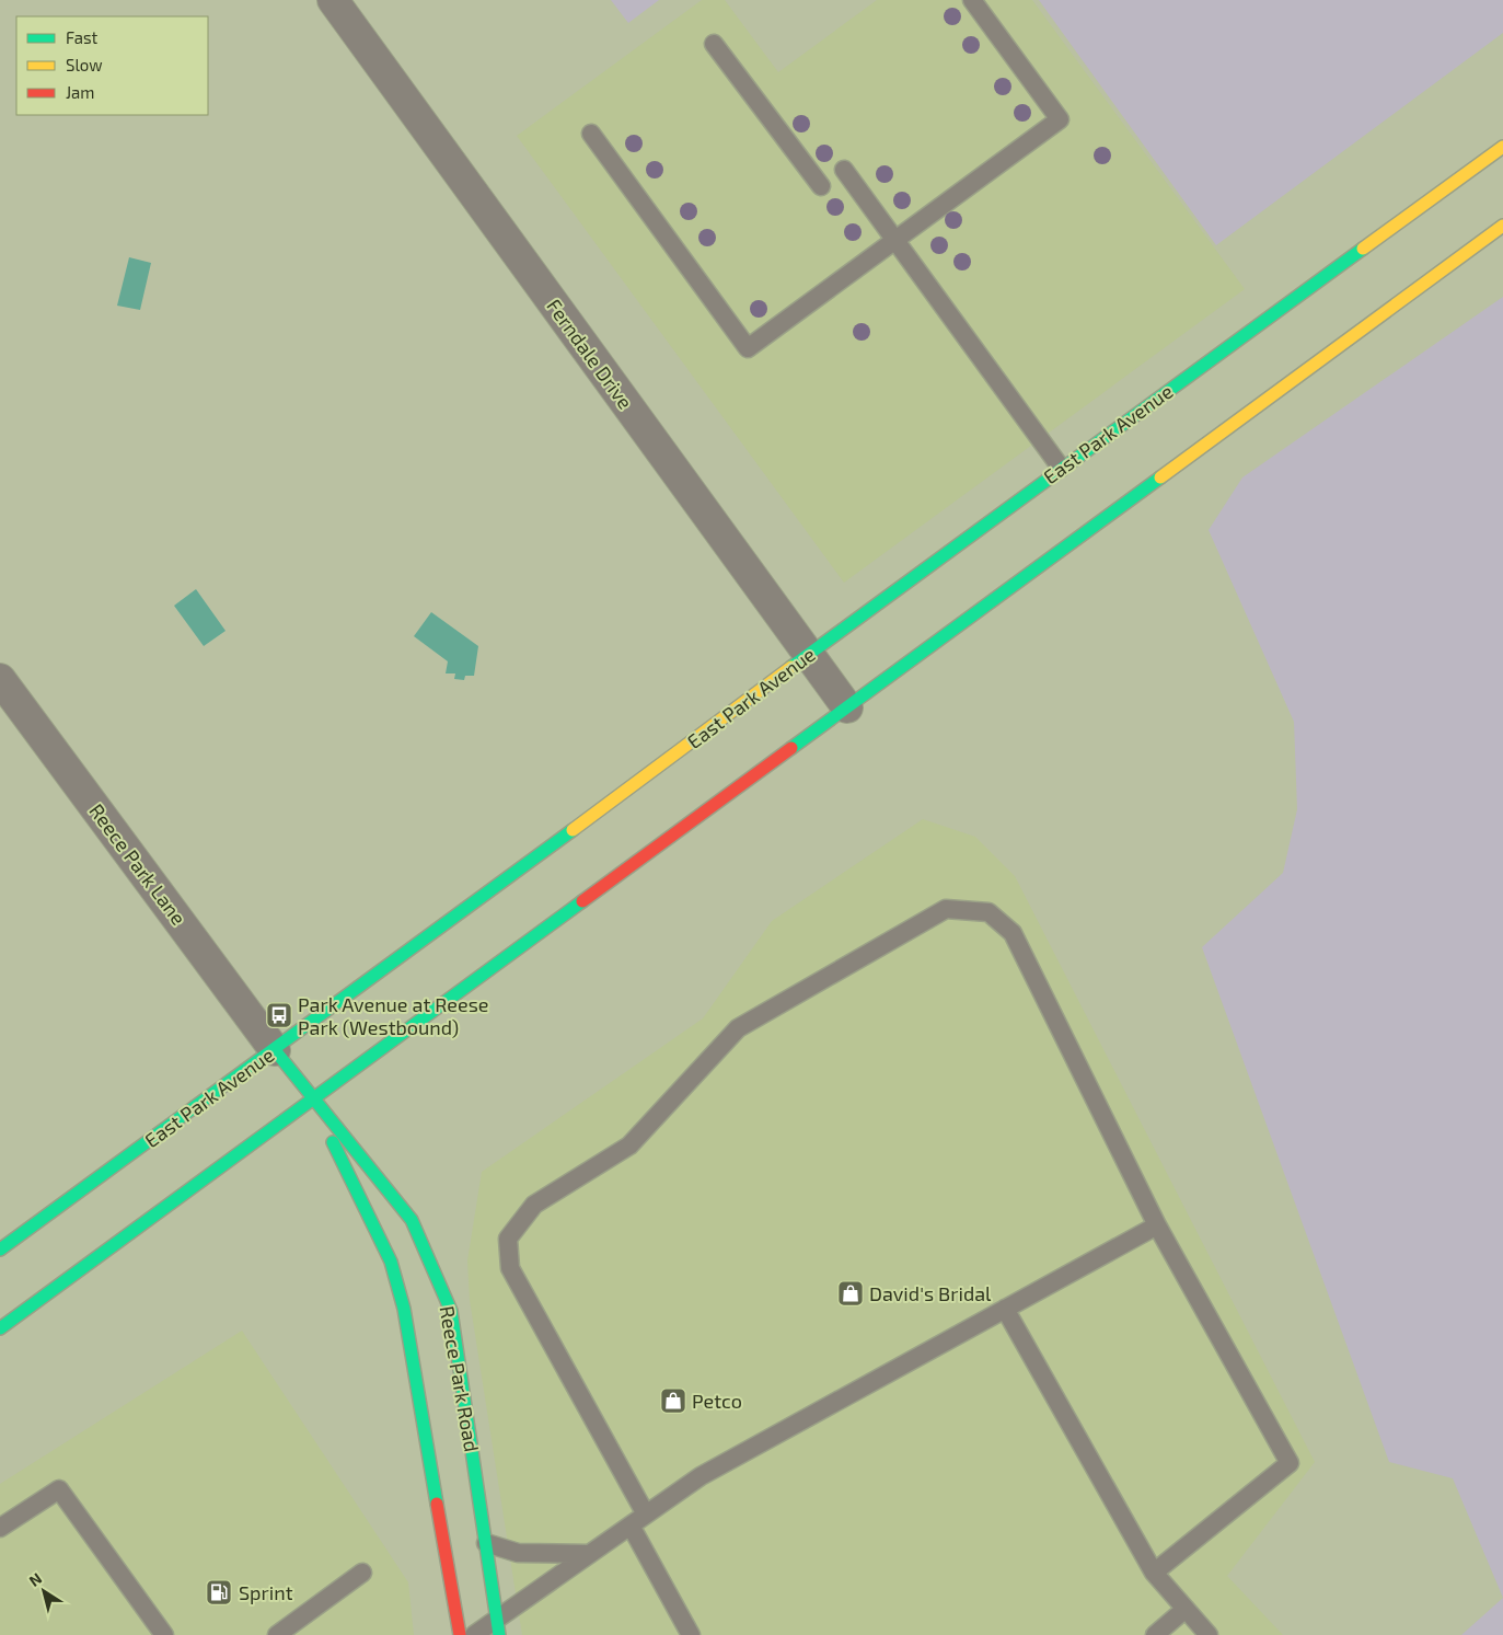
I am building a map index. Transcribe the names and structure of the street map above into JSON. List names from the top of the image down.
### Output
{
  "streets": {
    "main road": ["East Park Avenue", "Reece Park Road"],
    "street": ["Ferndale Drive", "Reece Park Lane"]
  },
  "crossings": [
    ["Ferndale Drive", "East Park Avenue"],
    ["East Park Avenue", "Reece Park Lane"],
    ["East Park Avenue", "Reece Park Road"],
    ["Reece Park Lane", "Reece Park Road"]
  ],
  "places": {
    "bus stop": ["Park Avenue at Reese Park (Westbound)"],
    "shop": ["David's Bridal", "Petco"],
    "fuel station": ["Sprint"]
  },
  "legend": ["Fast", "Slow", "Jam"],
  "north": "top left"
}
